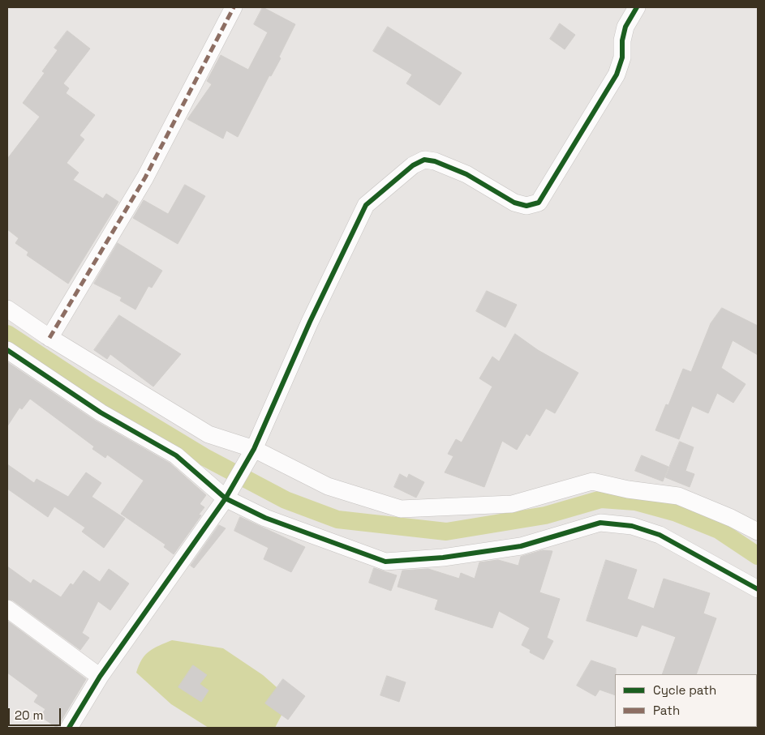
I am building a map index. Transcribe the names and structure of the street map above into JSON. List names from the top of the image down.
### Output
{
  "legend": ["Cycle path", "Path"],
  "scale_bar": "20 m"
}
